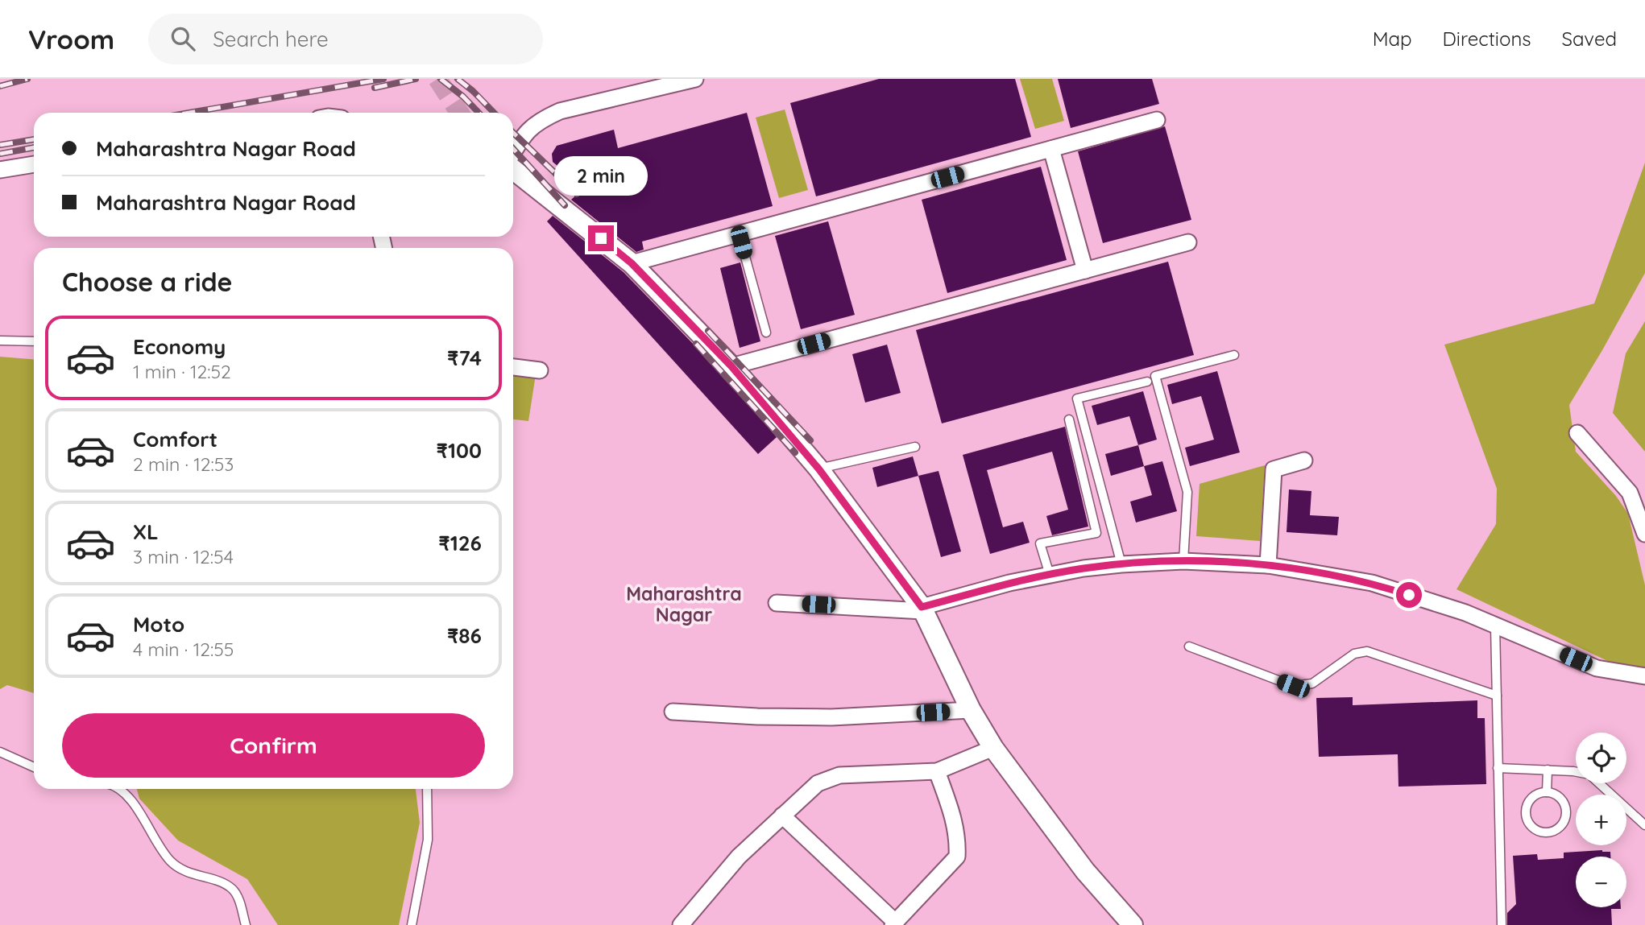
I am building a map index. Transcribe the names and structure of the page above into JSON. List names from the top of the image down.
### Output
{
  "districts": ["Maharashtra Nagar"],
  "page": {
    "header": "Vroom",
    "search": "Search here",
    "nav": ["Map", "Directions", "Saved"],
    "banner": ["Maharashtra Nagar Road", "Maharashtra Nagar Road"],
    "bubble": "2 min",
    "heading": "Choose a ride",
    "list": [
      {
        "name": "Economy",
        "note": "1 min · 12:52",
        "value": "₹74"
      },
      {
        "name": "Comfort",
        "note": "2 min · 12:53",
        "value": "₹100"
      },
      {
        "name": "XL",
        "note": "3 min · 12:54",
        "value": "₹126"
      },
      {
        "name": "Moto",
        "note": "4 min · 12:55",
        "value": "₹86"
      }
    ],
    "buttons": "Confirm",
    "map_buttons": ["+", "−"]
  }
}
